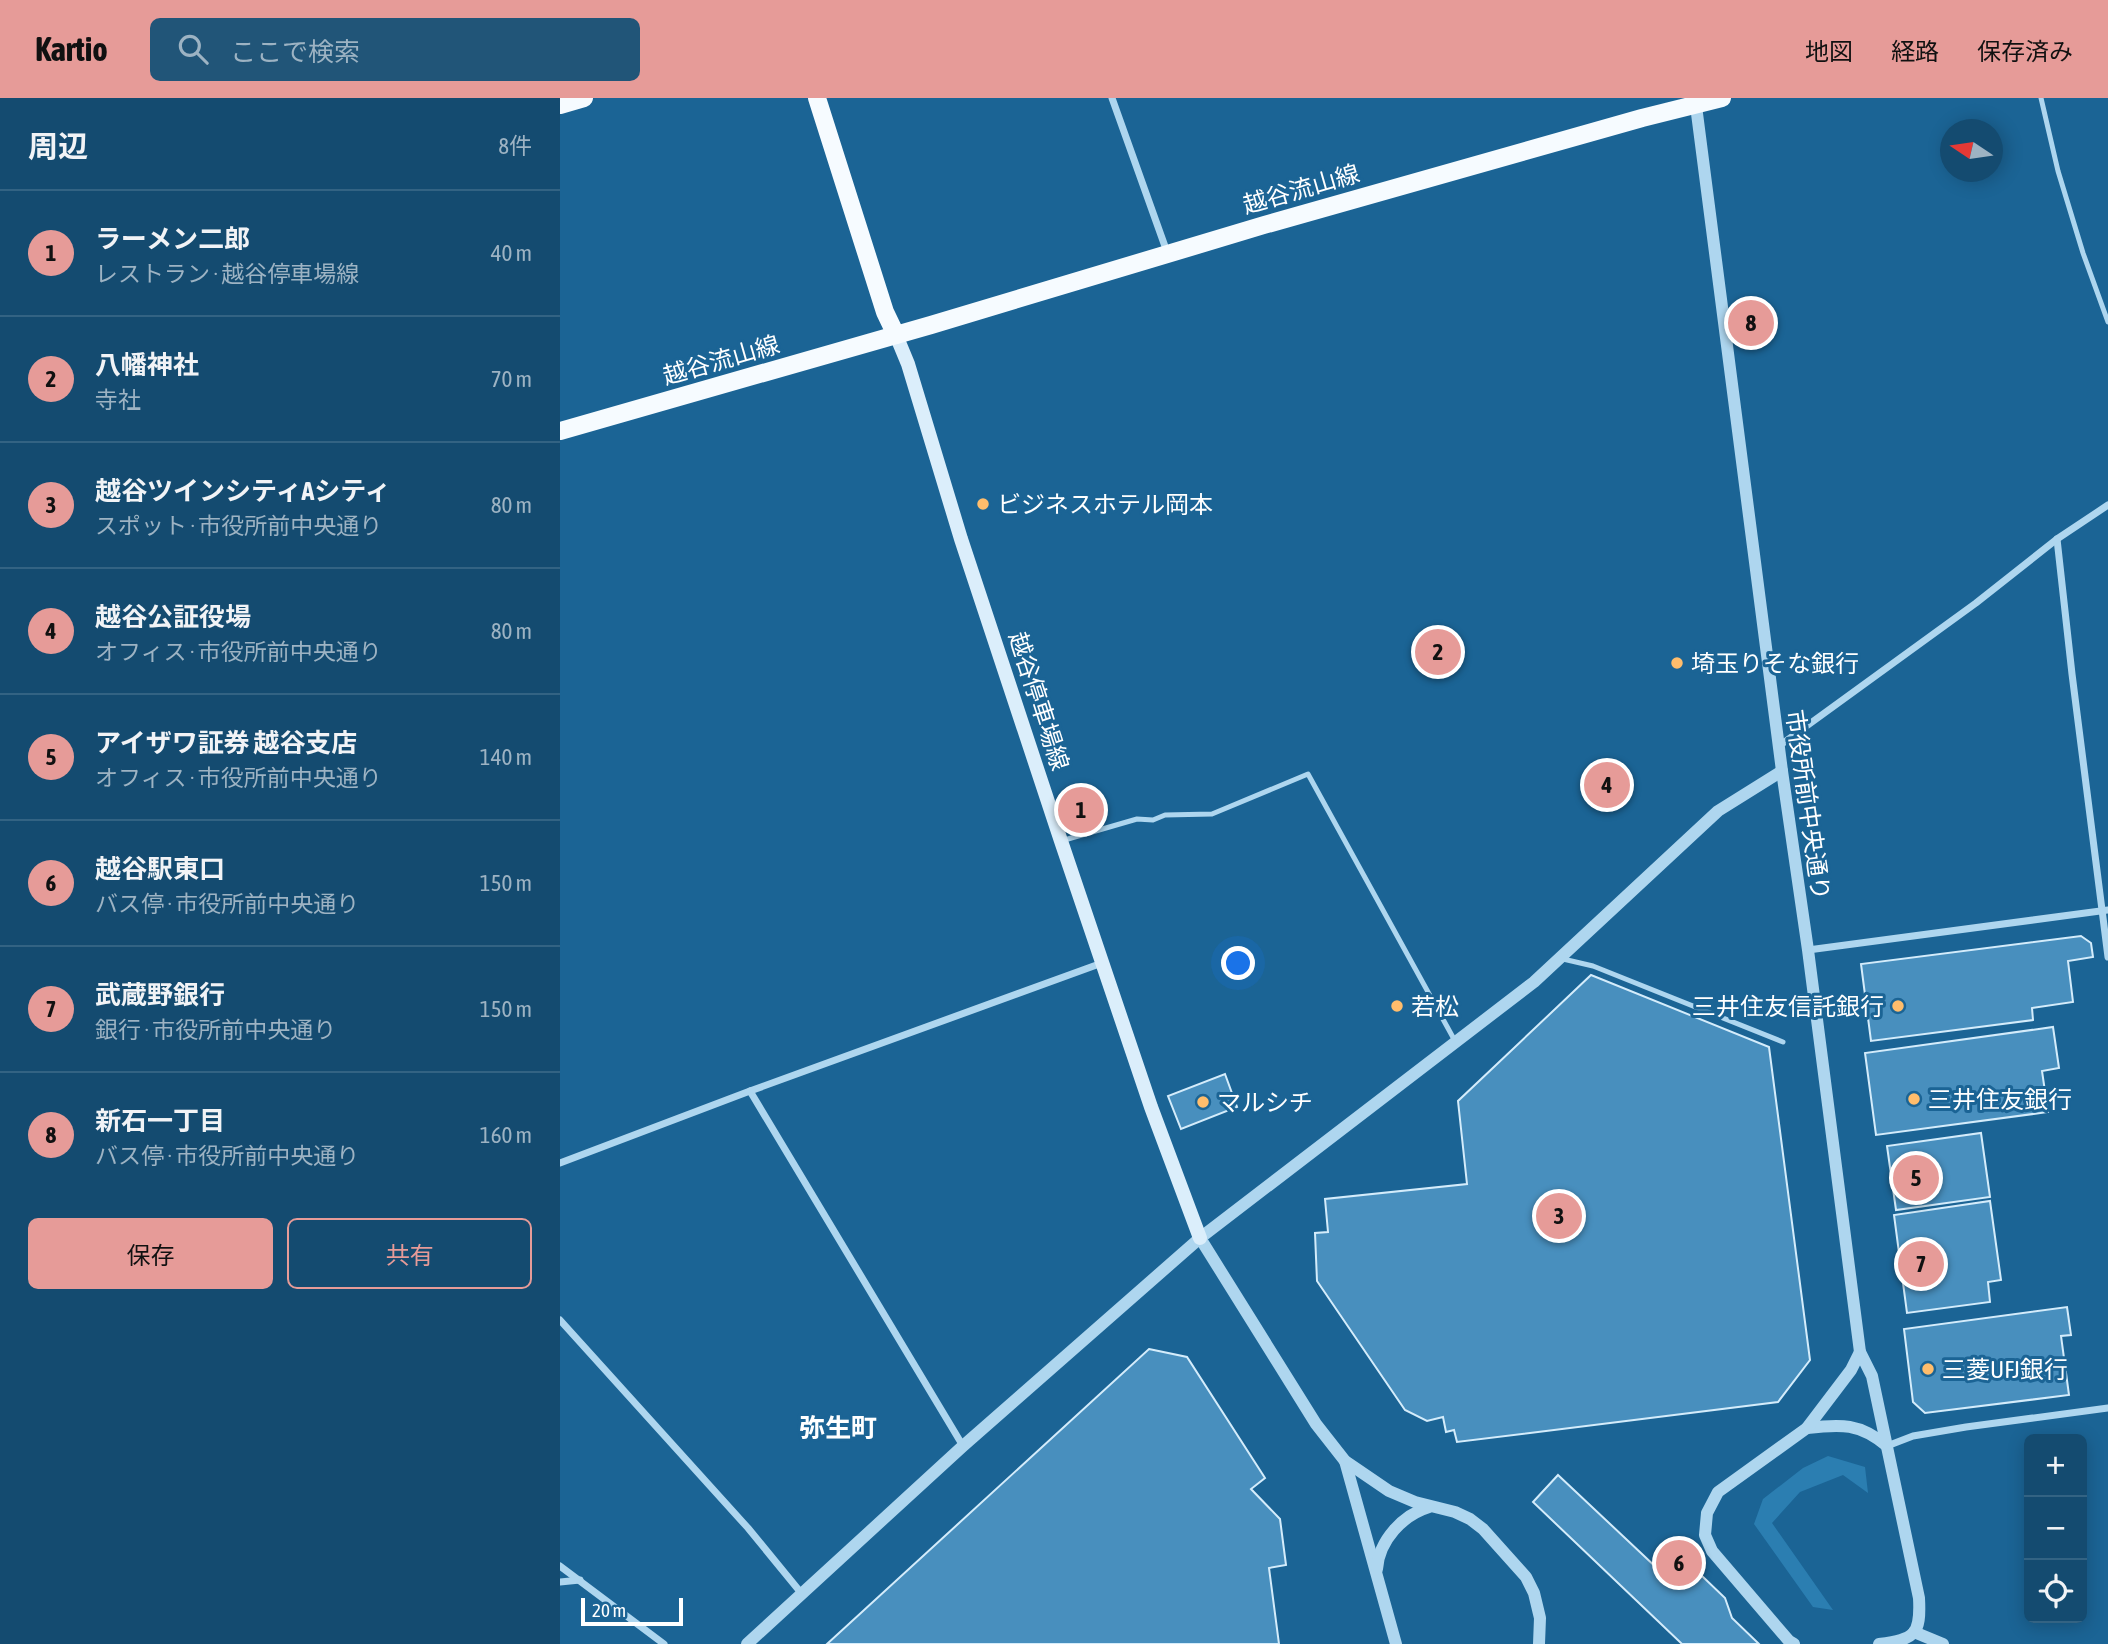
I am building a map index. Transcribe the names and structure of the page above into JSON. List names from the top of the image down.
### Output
{
  "streets": {
    "main road": ["越谷流山線", "越谷停車場線"],
    "street": ["市役所前中央通り"]
  },
  "crossings": [
    ["越谷流山線", "越谷停車場線"],
    ["越谷流山線", "市役所前中央通り"]
  ],
  "districts": ["弥生町"],
  "places": [
    "ビジネスホテル岡本",
    "埼玉りそな銀行",
    "若松",
    "三井住友信託銀行",
    "三井住友銀行",
    "マルシチ",
    "三菱UFJ銀行"
  ],
  "scale_bar": "20 m",
  "north": "left",
  "page": {
    "header": "Kartio",
    "search": "ここで検索",
    "nav": ["地図", "経路", "保存済み"],
    "heading": ["周辺", "8件"],
    "list": [
      {
        "mark": "1",
        "name": "ラーメン二郎",
        "note": "レストラン · 越谷停車場線",
        "value": "40 m"
      },
      {
        "mark": "2",
        "name": "八幡神社",
        "note": "寺社",
        "value": "70 m"
      },
      {
        "mark": "3",
        "name": "越谷ツインシティAシティ",
        "note": "スポット · 市役所前中央通り",
        "value": "80 m"
      },
      {
        "mark": "4",
        "name": "越谷公証役場",
        "note": "オフィス · 市役所前中央通り",
        "value": "80 m"
      },
      {
        "mark": "5",
        "name": "アイザワ証券 越谷支店",
        "note": "オフィス · 市役所前中央通り",
        "value": "140 m"
      },
      {
        "mark": "6",
        "name": "越谷駅東口",
        "note": "バス停 · 市役所前中央通り",
        "value": "150 m"
      },
      {
        "mark": "7",
        "name": "武蔵野銀行",
        "note": "銀行 · 市役所前中央通り",
        "value": "150 m"
      },
      {
        "mark": "8",
        "name": "新石一丁目",
        "note": "バス停 · 市役所前中央通り",
        "value": "160 m"
      }
    ],
    "pins": [
      "8",
      "2",
      "4",
      "1",
      "5",
      "3",
      "7",
      "6"
    ],
    "buttons": ["保存", "共有"],
    "map_buttons": ["+", "−"],
    "scale": "20 m"
  }
}
